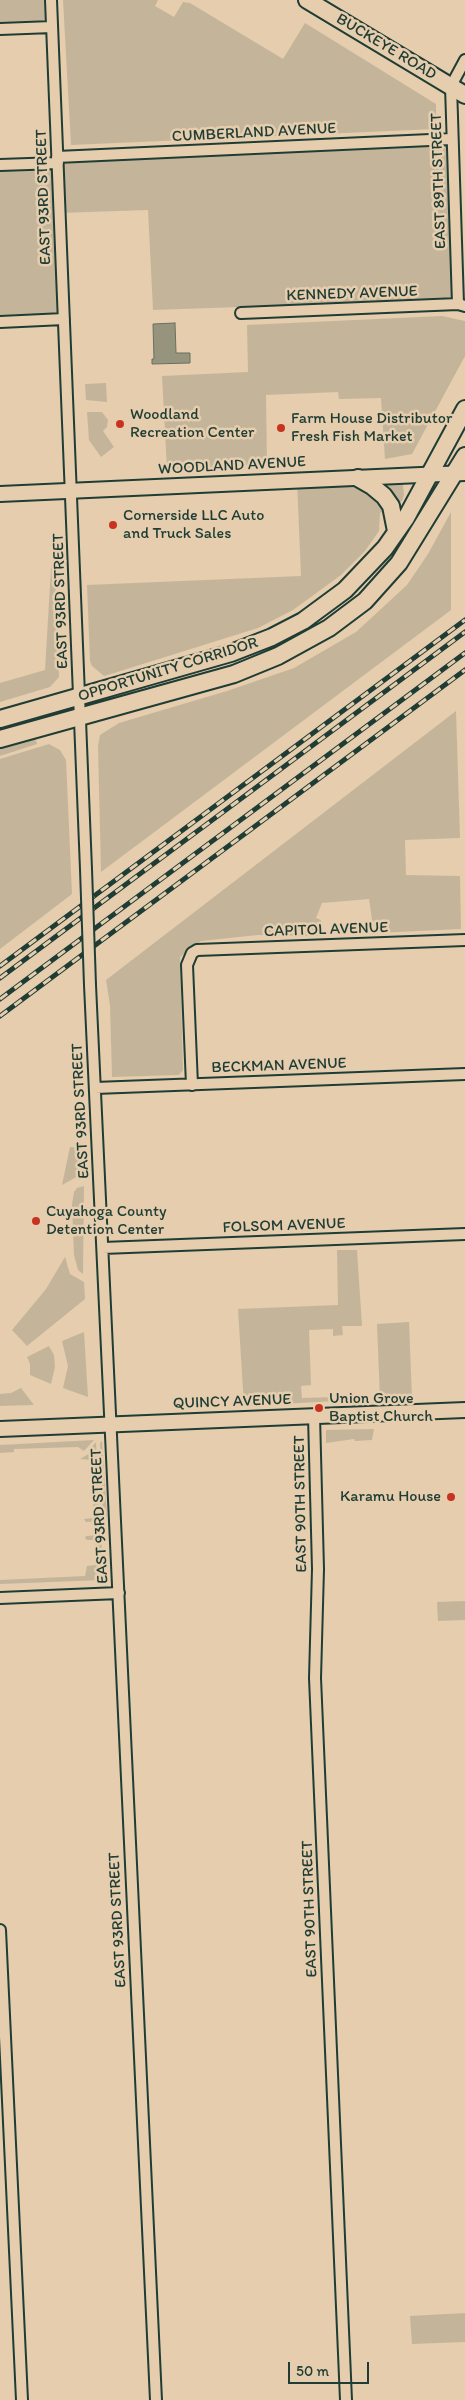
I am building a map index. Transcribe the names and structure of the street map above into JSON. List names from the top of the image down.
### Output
{
  "streets": {
    "main road": ["BUCKEYE ROAD", "OPPORTUNITY CORRIDOR"],
    "street": [
      "CUMBERLAND AVENUE",
      "EAST 89TH STREET",
      "EAST 93RD STREET",
      "KENNEDY AVENUE",
      "WOODLAND AVENUE",
      "CAPITOL AVENUE",
      "BECKMAN AVENUE",
      "FOLSOM AVENUE",
      "QUINCY AVENUE",
      "EAST 90TH STREET"
    ]
  },
  "crossings": [
    ["BUCKEYE ROAD", "EAST 89TH STREET"],
    ["CUMBERLAND AVENUE", "EAST 89TH STREET"],
    ["CUMBERLAND AVENUE", "EAST 93RD STREET"],
    ["EAST 89TH STREET", "KENNEDY AVENUE"],
    ["EAST 93RD STREET", "WOODLAND AVENUE"],
    ["EAST 93RD STREET", "OPPORTUNITY CORRIDOR"],
    ["EAST 93RD STREET", "BECKMAN AVENUE"],
    ["EAST 93RD STREET", "FOLSOM AVENUE"],
    ["EAST 93RD STREET", "QUINCY AVENUE"],
    ["WOODLAND AVENUE", "OPPORTUNITY CORRIDOR"],
    ["CAPITOL AVENUE", "BECKMAN AVENUE"],
    ["QUINCY AVENUE", "EAST 90TH STREET"]
  ],
  "places": [
    "Woodland Recreation Center",
    "Farm House Distributor Fresh Fish Market",
    "Cornerside LLC Auto and Truck Sales",
    "Cuyahoga County Detention Center",
    "Union Grove Baptist Church",
    "Karamu House"
  ],
  "scale_bar": "50 m"
}
